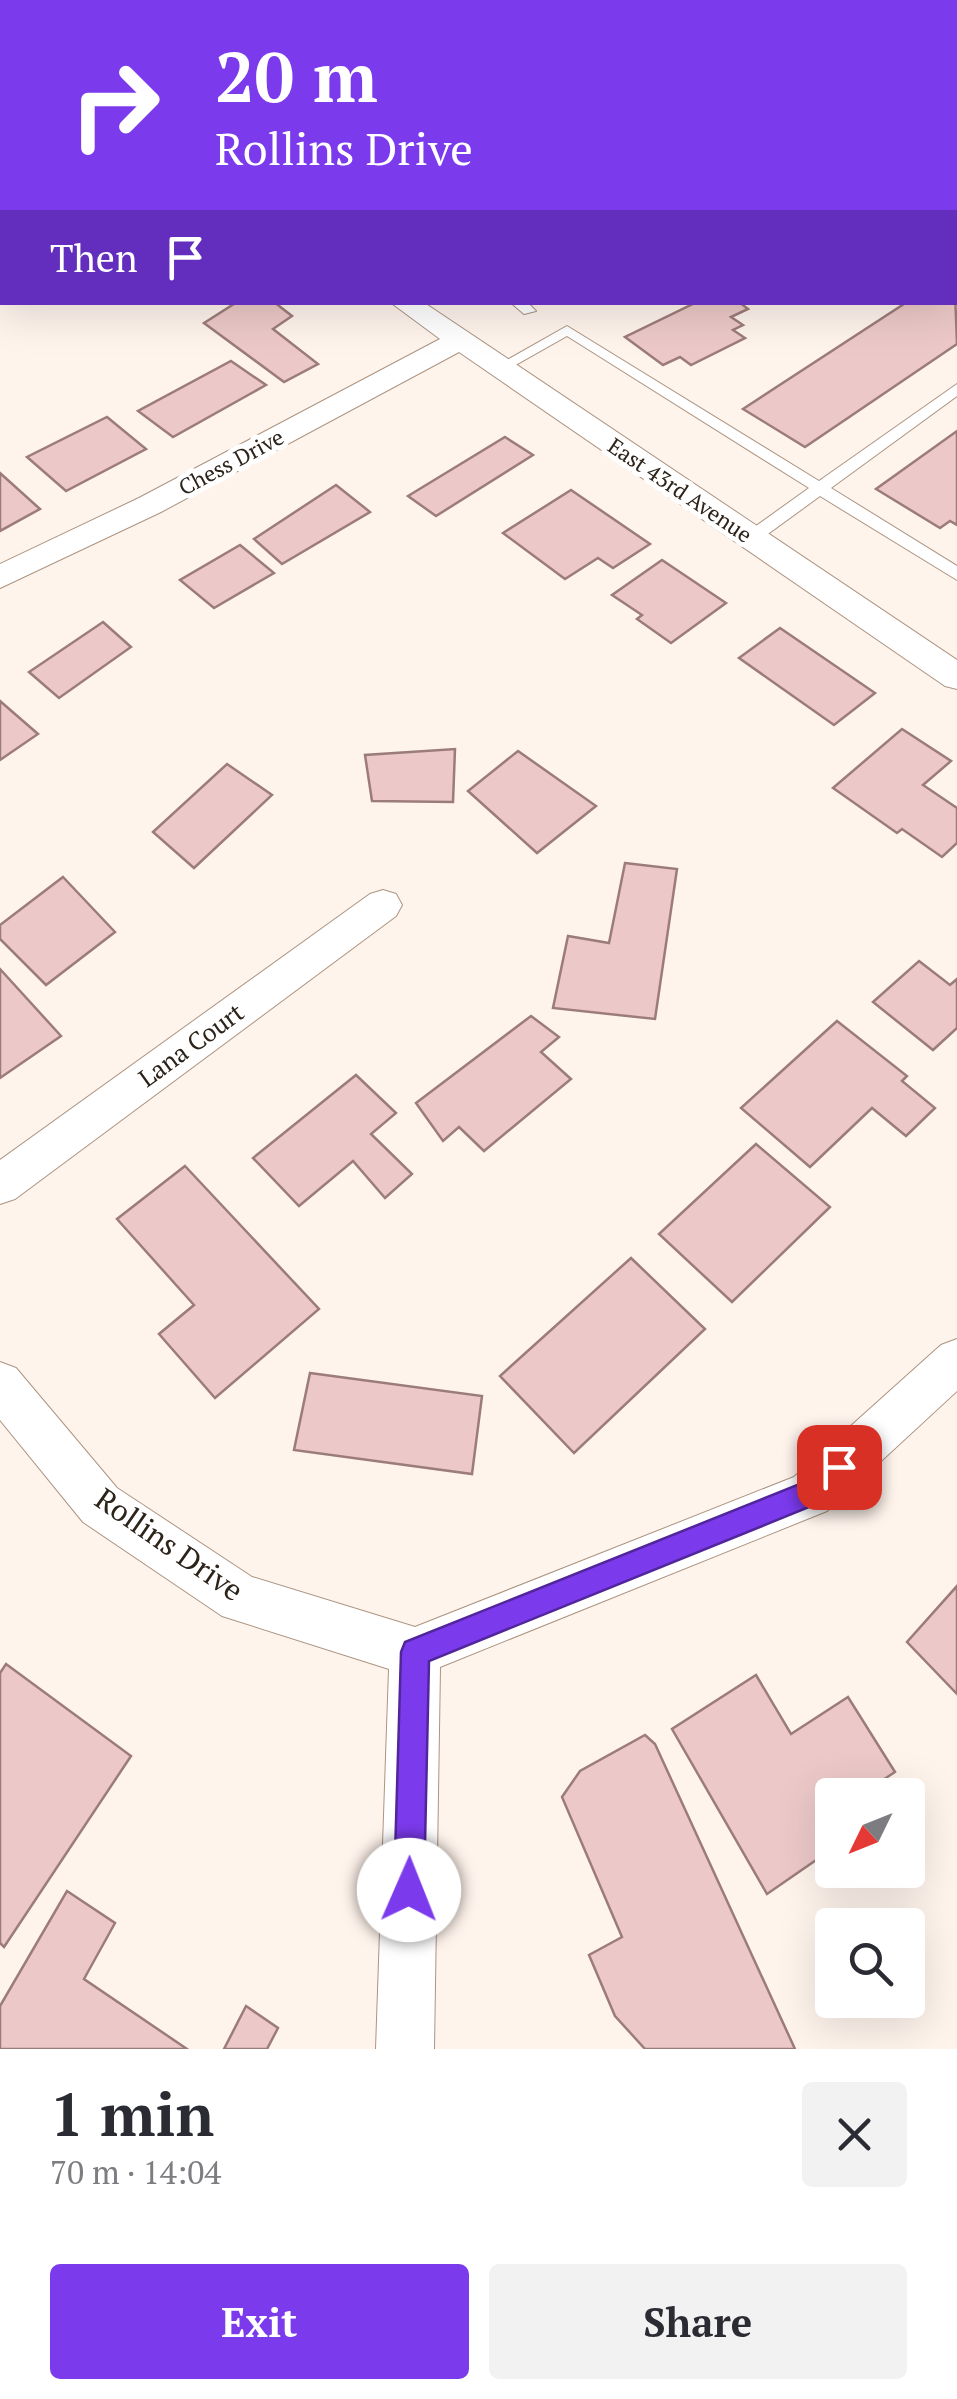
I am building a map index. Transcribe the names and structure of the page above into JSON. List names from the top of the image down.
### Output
{
  "streets": {
    "street": [
      "Chess Drive",
      "East 43rd Avenue",
      "Lana Court",
      "Rollins Drive"
    ]
  },
  "crossings": [
    ["Chess Drive", "East 43rd Avenue"]
  ],
  "north": "bottom left",
  "page": {
    "turn": ["20 m", "Rollins Drive"],
    "then": "Then",
    "heading": ["1 min", "70 m · 14:04"],
    "buttons": ["Exit", "Share"]
  }
}
